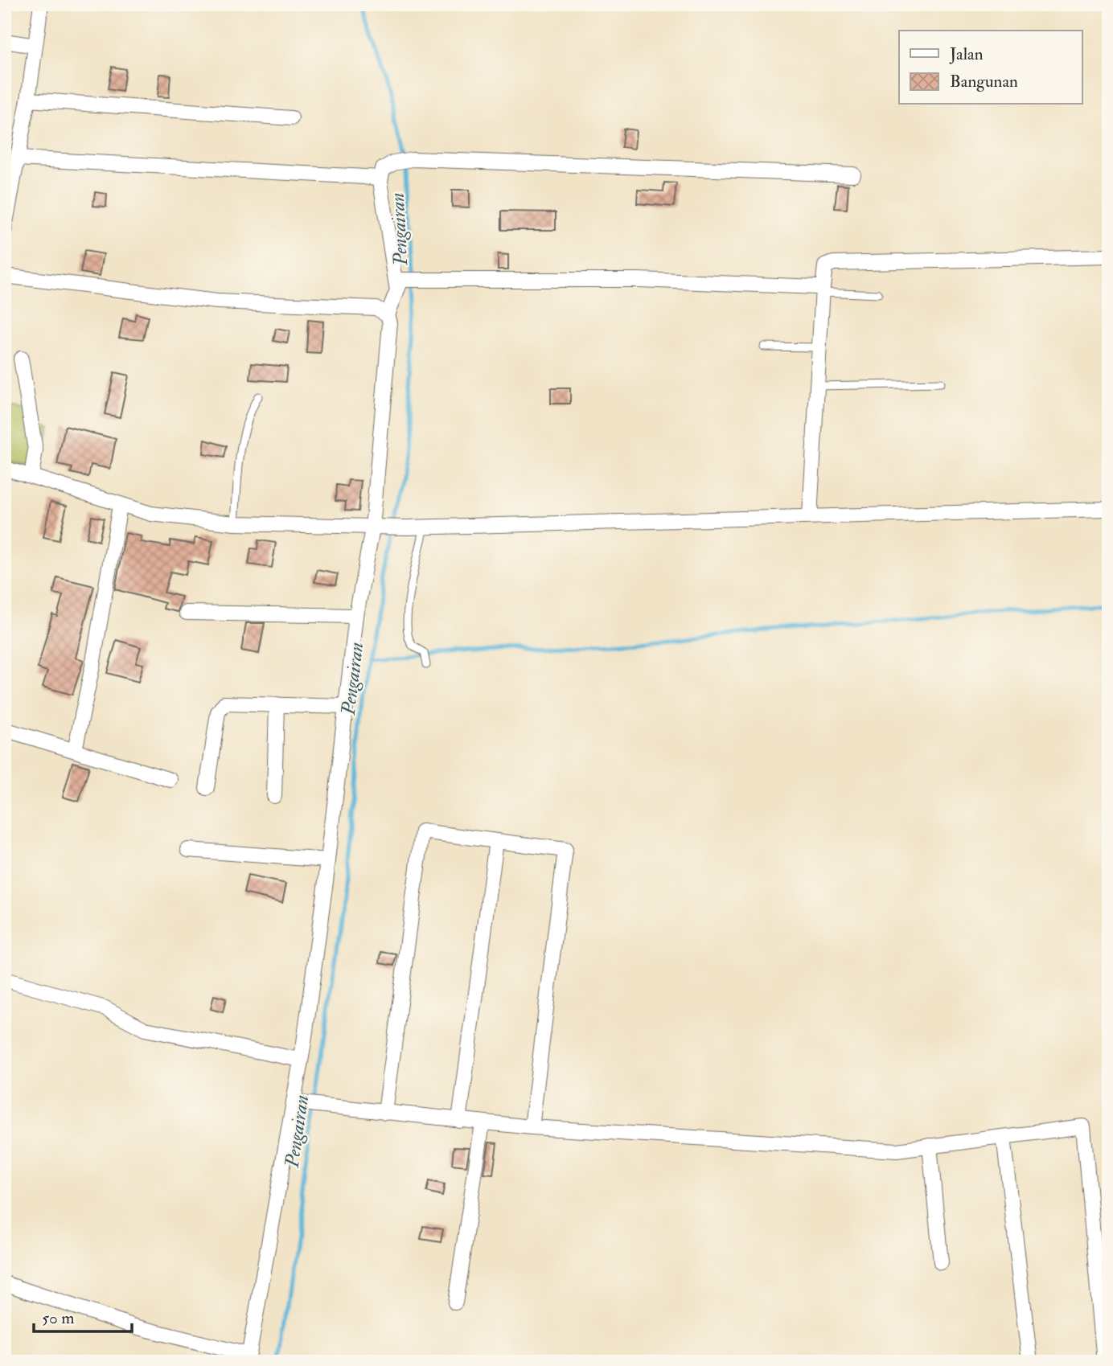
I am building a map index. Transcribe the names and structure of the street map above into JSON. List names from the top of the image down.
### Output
{
  "water": ["Pengairan"],
  "legend": ["Jalan", "Bangunan"],
  "scale_bar": "50 m"
}
